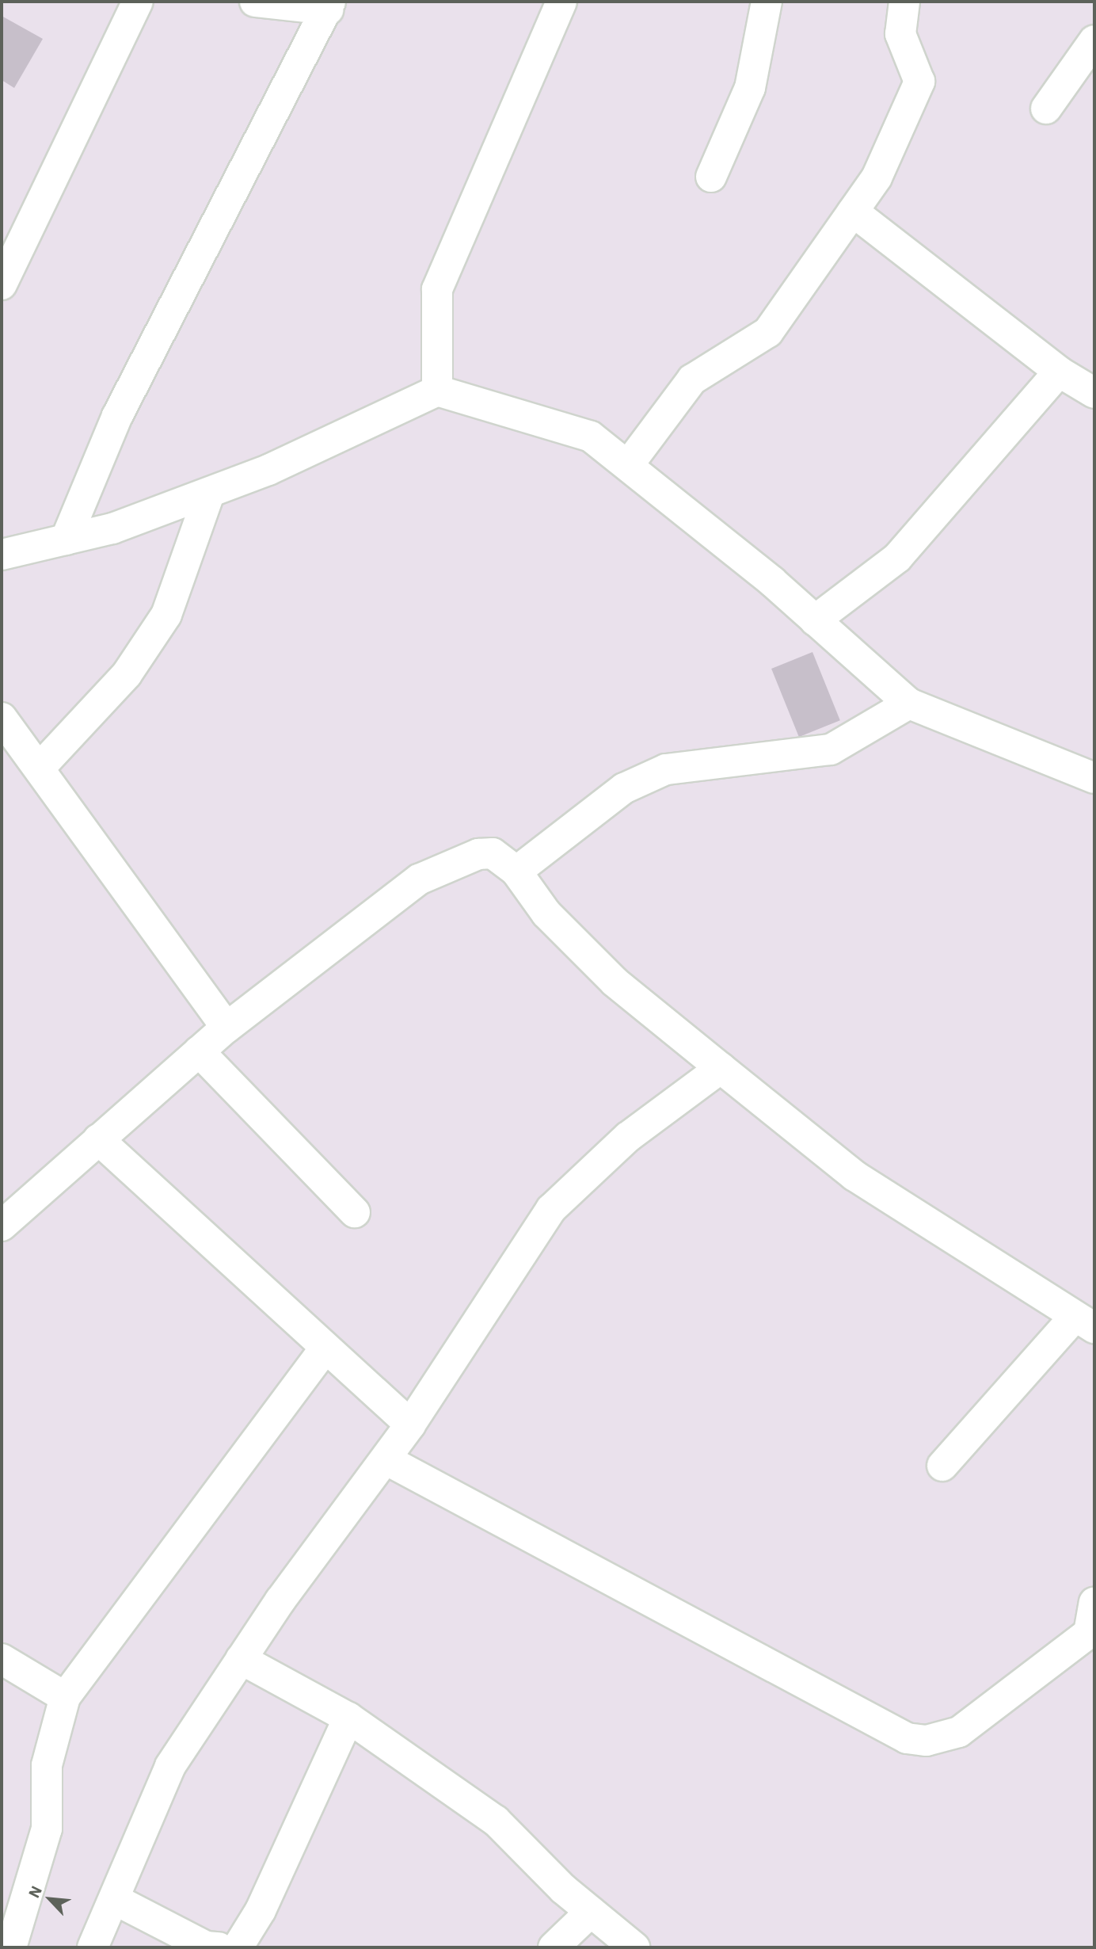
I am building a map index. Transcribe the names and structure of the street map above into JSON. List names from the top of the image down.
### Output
{
  "north": "top left"
}
